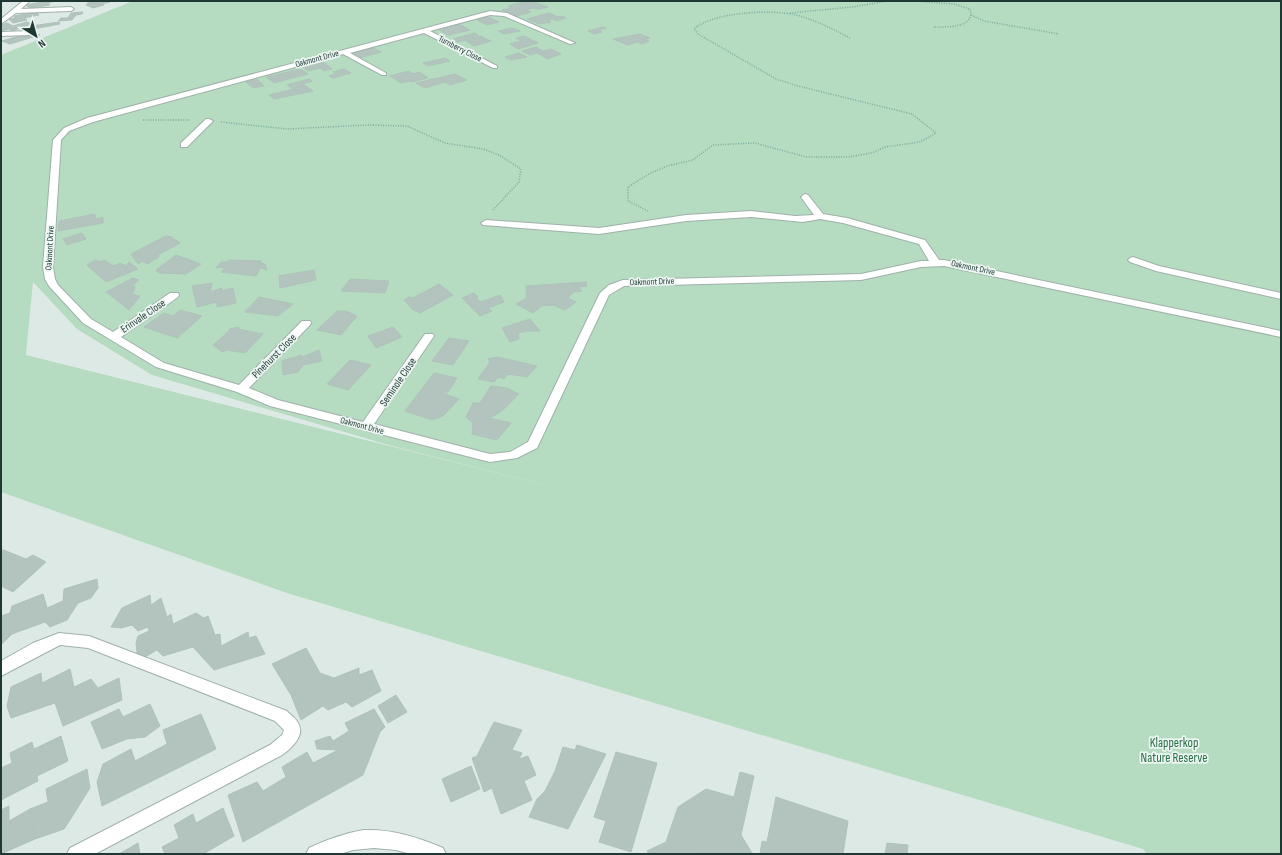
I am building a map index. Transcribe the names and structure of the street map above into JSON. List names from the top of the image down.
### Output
{
  "streets": {
    "street": [
      "Turnberry Close",
      "Oakmont Drive",
      "Erinvale Close",
      "Pinehurst Close",
      "Seminole Close"
    ]
  },
  "crossings": [
    ["Turnberry Close", "Oakmont Drive"],
    ["Oakmont Drive", "Erinvale Close"],
    ["Oakmont Drive", "Pinehurst Close"],
    ["Oakmont Drive", "Seminole Close"]
  ],
  "parks": ["Klapperkop Nature Reserve"],
  "north": "bottom right"
}
